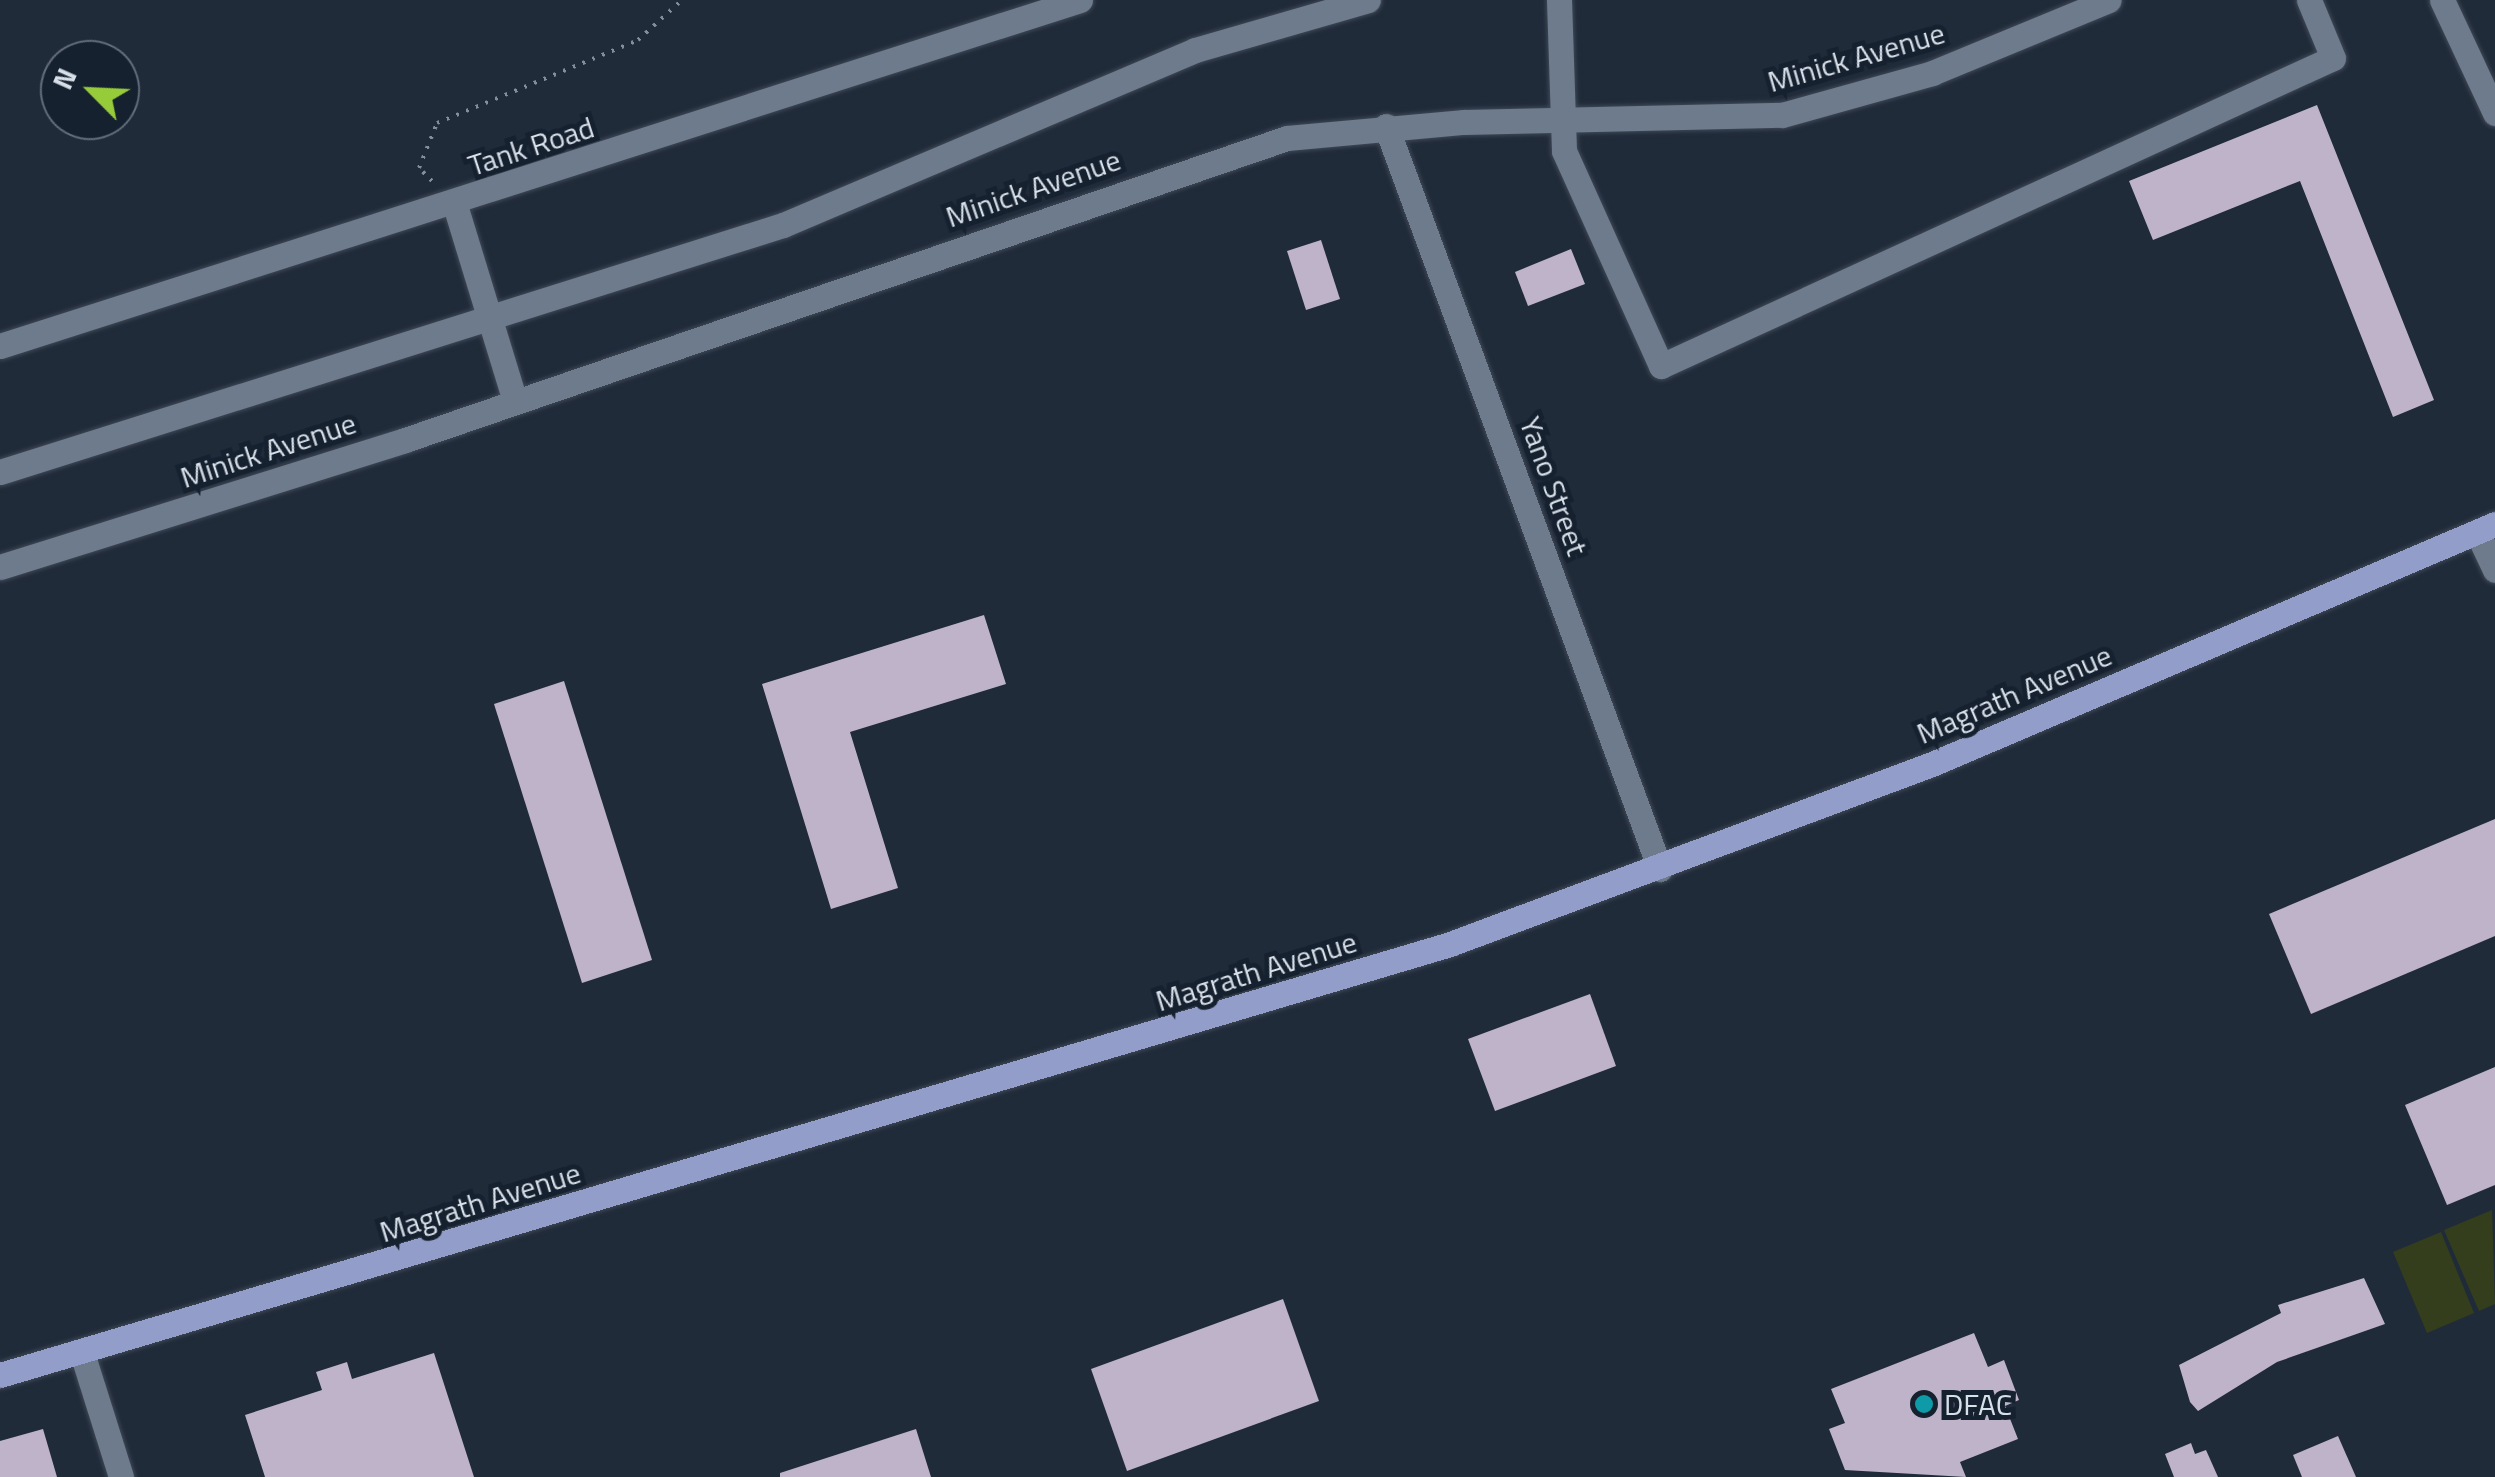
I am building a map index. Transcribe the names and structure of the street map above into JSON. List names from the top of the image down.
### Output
{
  "streets": {
    "main road": ["Magrath Avenue"],
    "street": ["Minick Avenue", "Tank Road", "Yano Street"]
  },
  "crossings": [
    ["Minick Avenue", "Yano Street"],
    ["Yano Street", "Magrath Avenue"]
  ],
  "places": ["DFAC"],
  "north": "top left"
}
